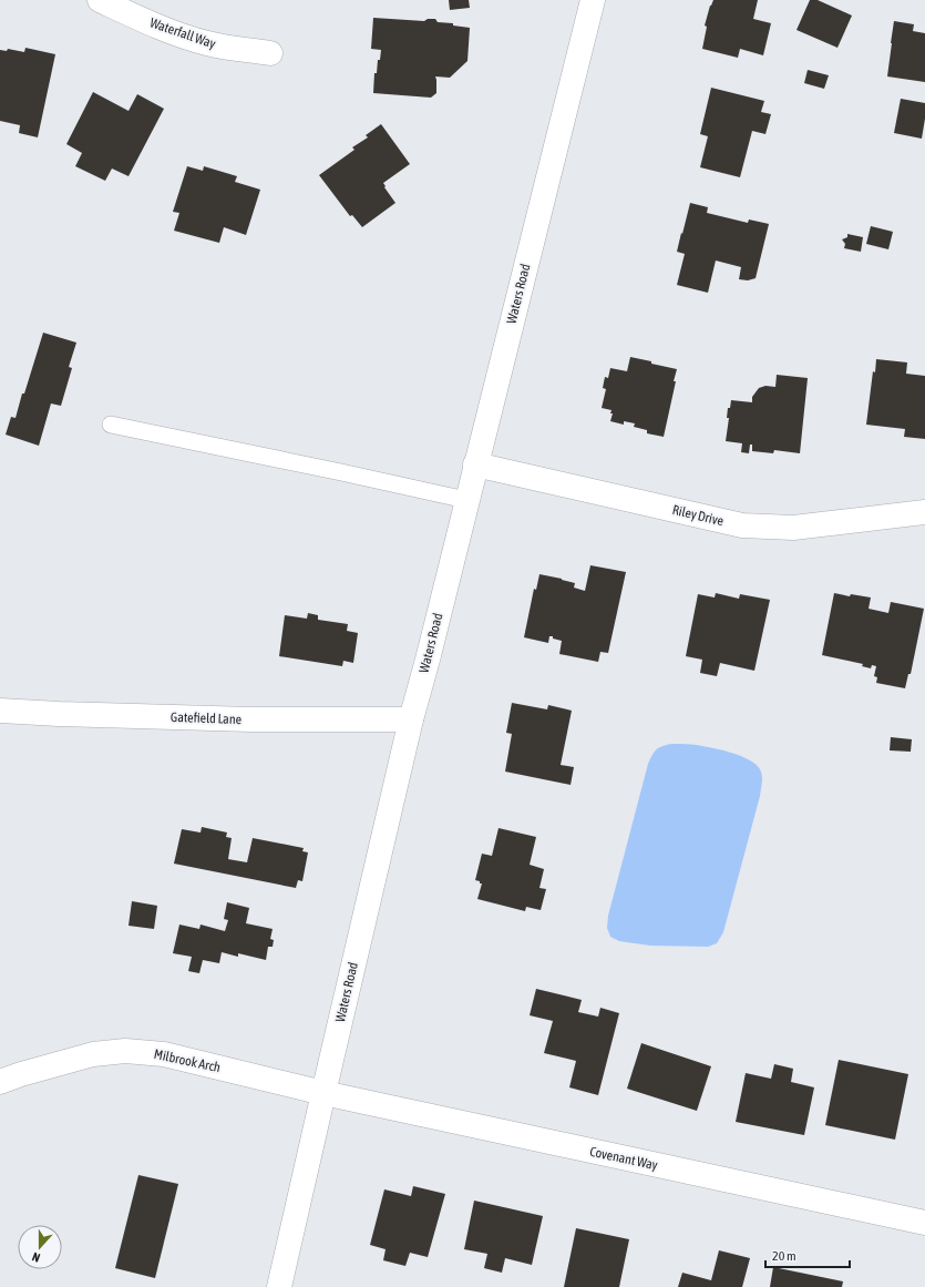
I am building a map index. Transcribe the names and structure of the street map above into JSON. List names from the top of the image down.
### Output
{
  "streets": {
    "street": [
      "Waterfall Way",
      "Waters Road",
      "Riley Drive",
      "Gatefield Lane",
      "Milbrook Arch",
      "Covenant Way"
    ]
  },
  "crossings": [
    ["Waters Road", "Riley Drive"],
    ["Waters Road", "Gatefield Lane"],
    ["Waters Road", "Milbrook Arch"],
    ["Waters Road", "Covenant Way"],
    ["Milbrook Arch", "Covenant Way"]
  ],
  "scale_bar": "20 m",
  "north": "bottom"
}
